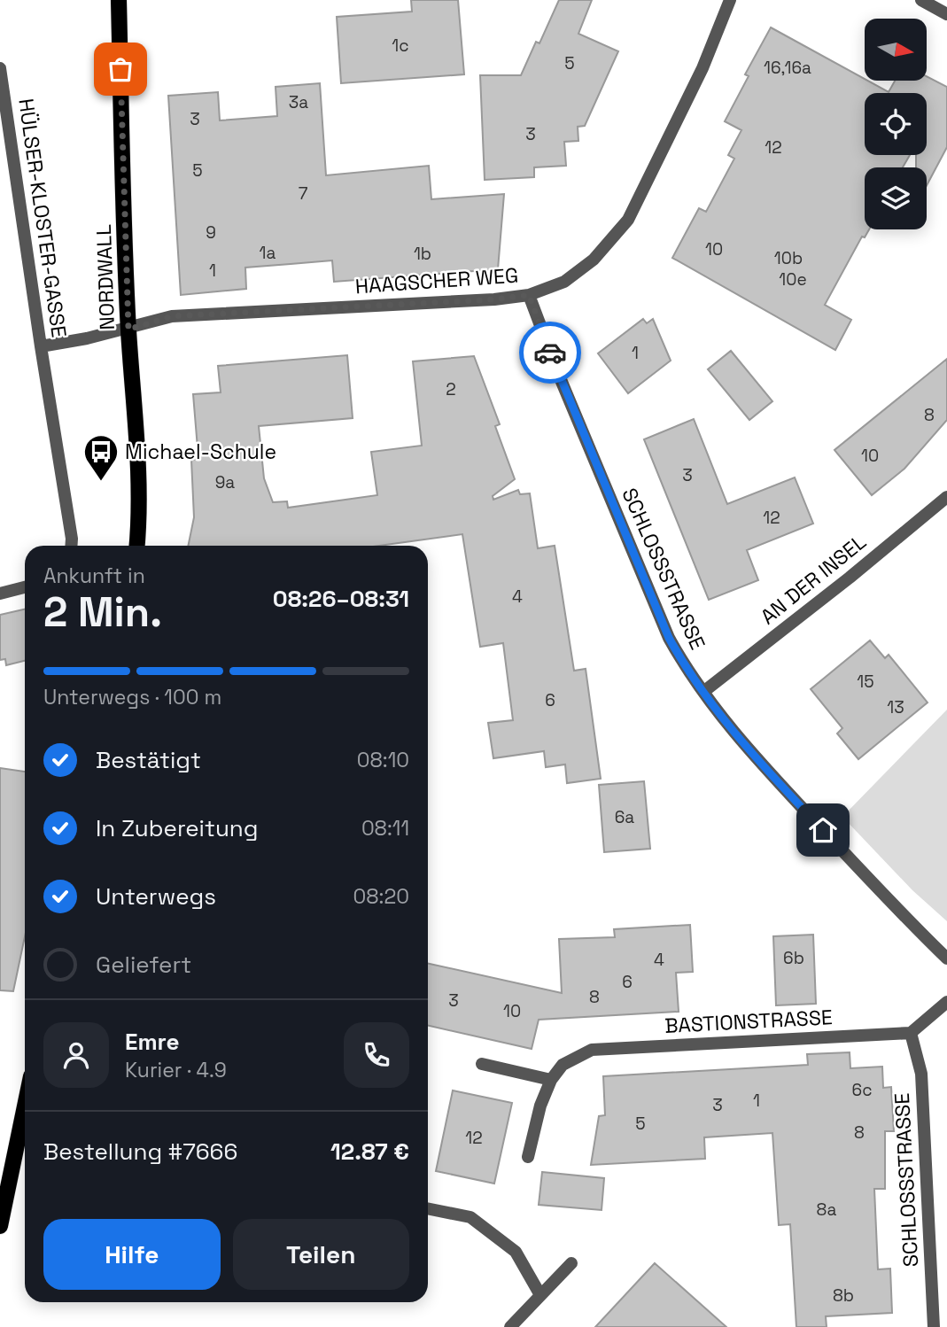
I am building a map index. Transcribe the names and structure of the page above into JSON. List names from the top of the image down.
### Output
{
  "streets": {
    "main road": ["NORDWALL"],
    "street": [
      "HÜLSER-KLOSTER-GASSE",
      "HAAGSCHER WEG",
      "SCHLOSSSTRASSE",
      "AN DER INSEL",
      "BASTIONSTRASSE"
    ]
  },
  "crossings": [
    ["HÜLSER-KLOSTER-GASSE", "HAAGSCHER WEG"],
    ["NORDWALL", "HAAGSCHER WEG"],
    ["HAAGSCHER WEG", "SCHLOSSSTRASSE"],
    ["SCHLOSSSTRASSE", "AN DER INSEL"],
    ["SCHLOSSSTRASSE", "BASTIONSTRASSE"]
  ],
  "places": {
    "bus stop": ["Michael-Schule"]
  },
  "house_numbers": [
    "1c",
    "5",
    "16,16a",
    "3a",
    "3",
    "3",
    "12",
    "5",
    "7",
    "9",
    "10",
    "1a",
    "1b",
    "10b",
    "1",
    "10e",
    "1",
    "2",
    "8",
    "10",
    "3",
    "9a",
    "12",
    "4",
    "15",
    "6",
    "13",
    "6a",
    "6b",
    "4",
    "6",
    "8",
    "3",
    "10",
    "6c",
    "1",
    "3",
    "5",
    "8",
    "12",
    "8a",
    "8b"
  ],
  "north": "right",
  "page": {
    "heading": ["2 Min.", "Ankunft in", "08:26–08:31"],
    "panel": [
      "Emre",
      "Kurier · 4.9",
      "Bestellung #7666",
      "12.87 €"
    ],
    "bar": "Unterwegs · 100 m",
    "list": [
      ["Bestätigt", "08:10"],
      ["In Zubereitung", "08:11"],
      ["Unterwegs", "08:20"],
      "Geliefert"
    ],
    "buttons": ["Hilfe", "Teilen"]
  }
}
